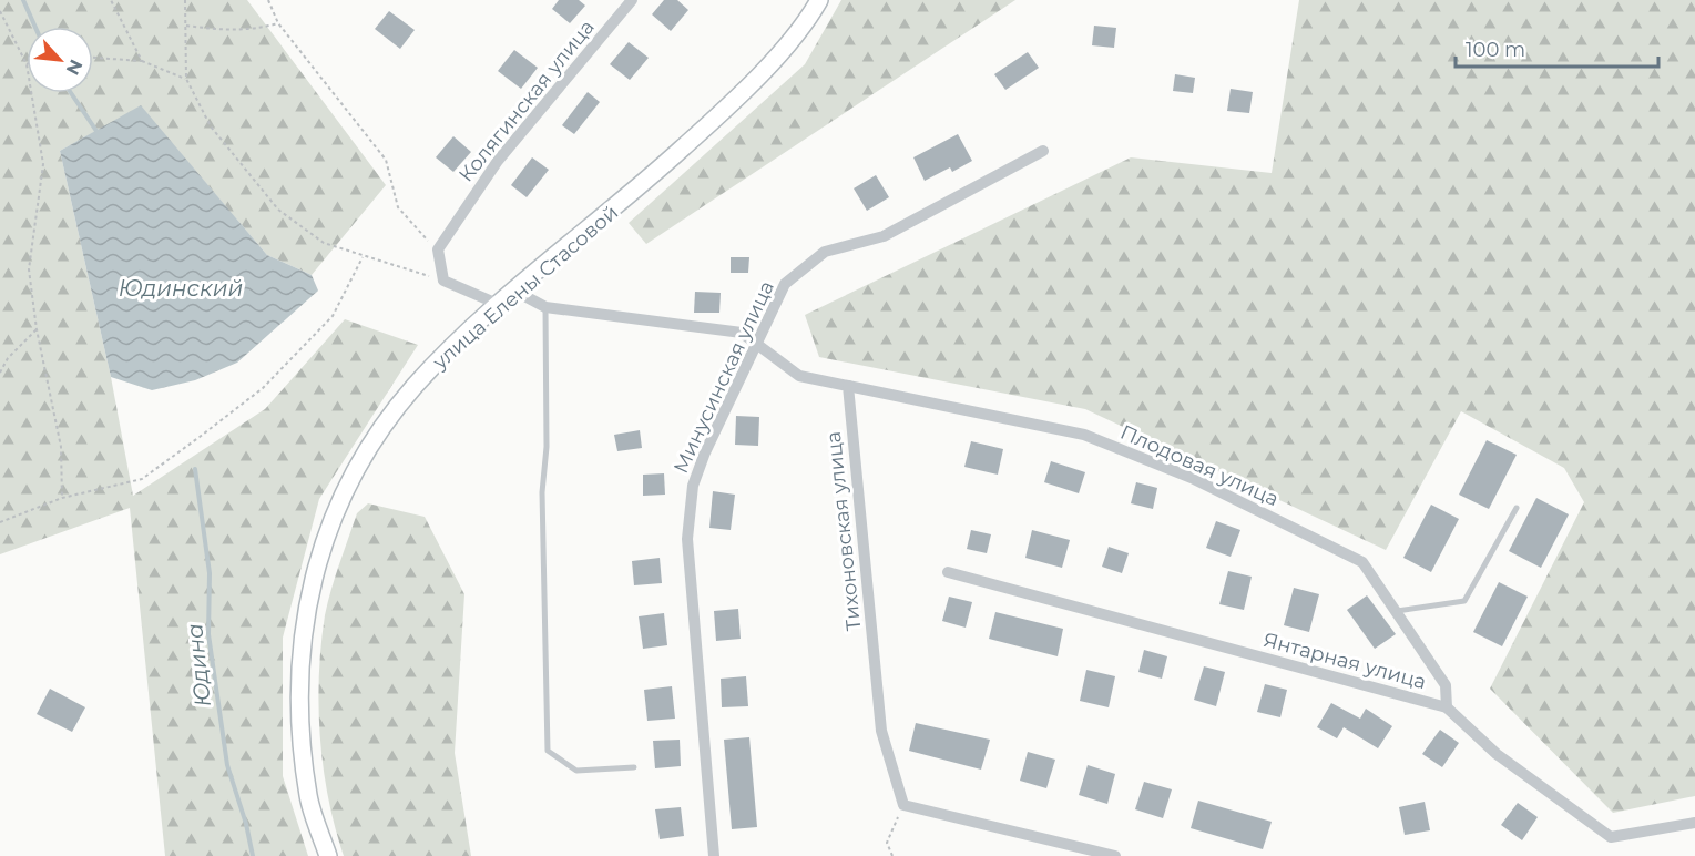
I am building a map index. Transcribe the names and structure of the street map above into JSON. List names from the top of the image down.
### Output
{
  "streets": {
    "main road": ["улица Елены Стасовой"],
    "street": [
      "Колягинская улица",
      "Минусинская улица",
      "Плодовая улица",
      "Тихоновская улица",
      "Янтарная улица"
    ]
  },
  "crossings": [
    ["Плодовая улица", "Тихоновская улица"],
    ["Плодовая улица", "Янтарная улица"]
  ],
  "water": ["Юдинский", "Юдина"],
  "scale_bar": "100 m",
  "north": "bottom right"
}
